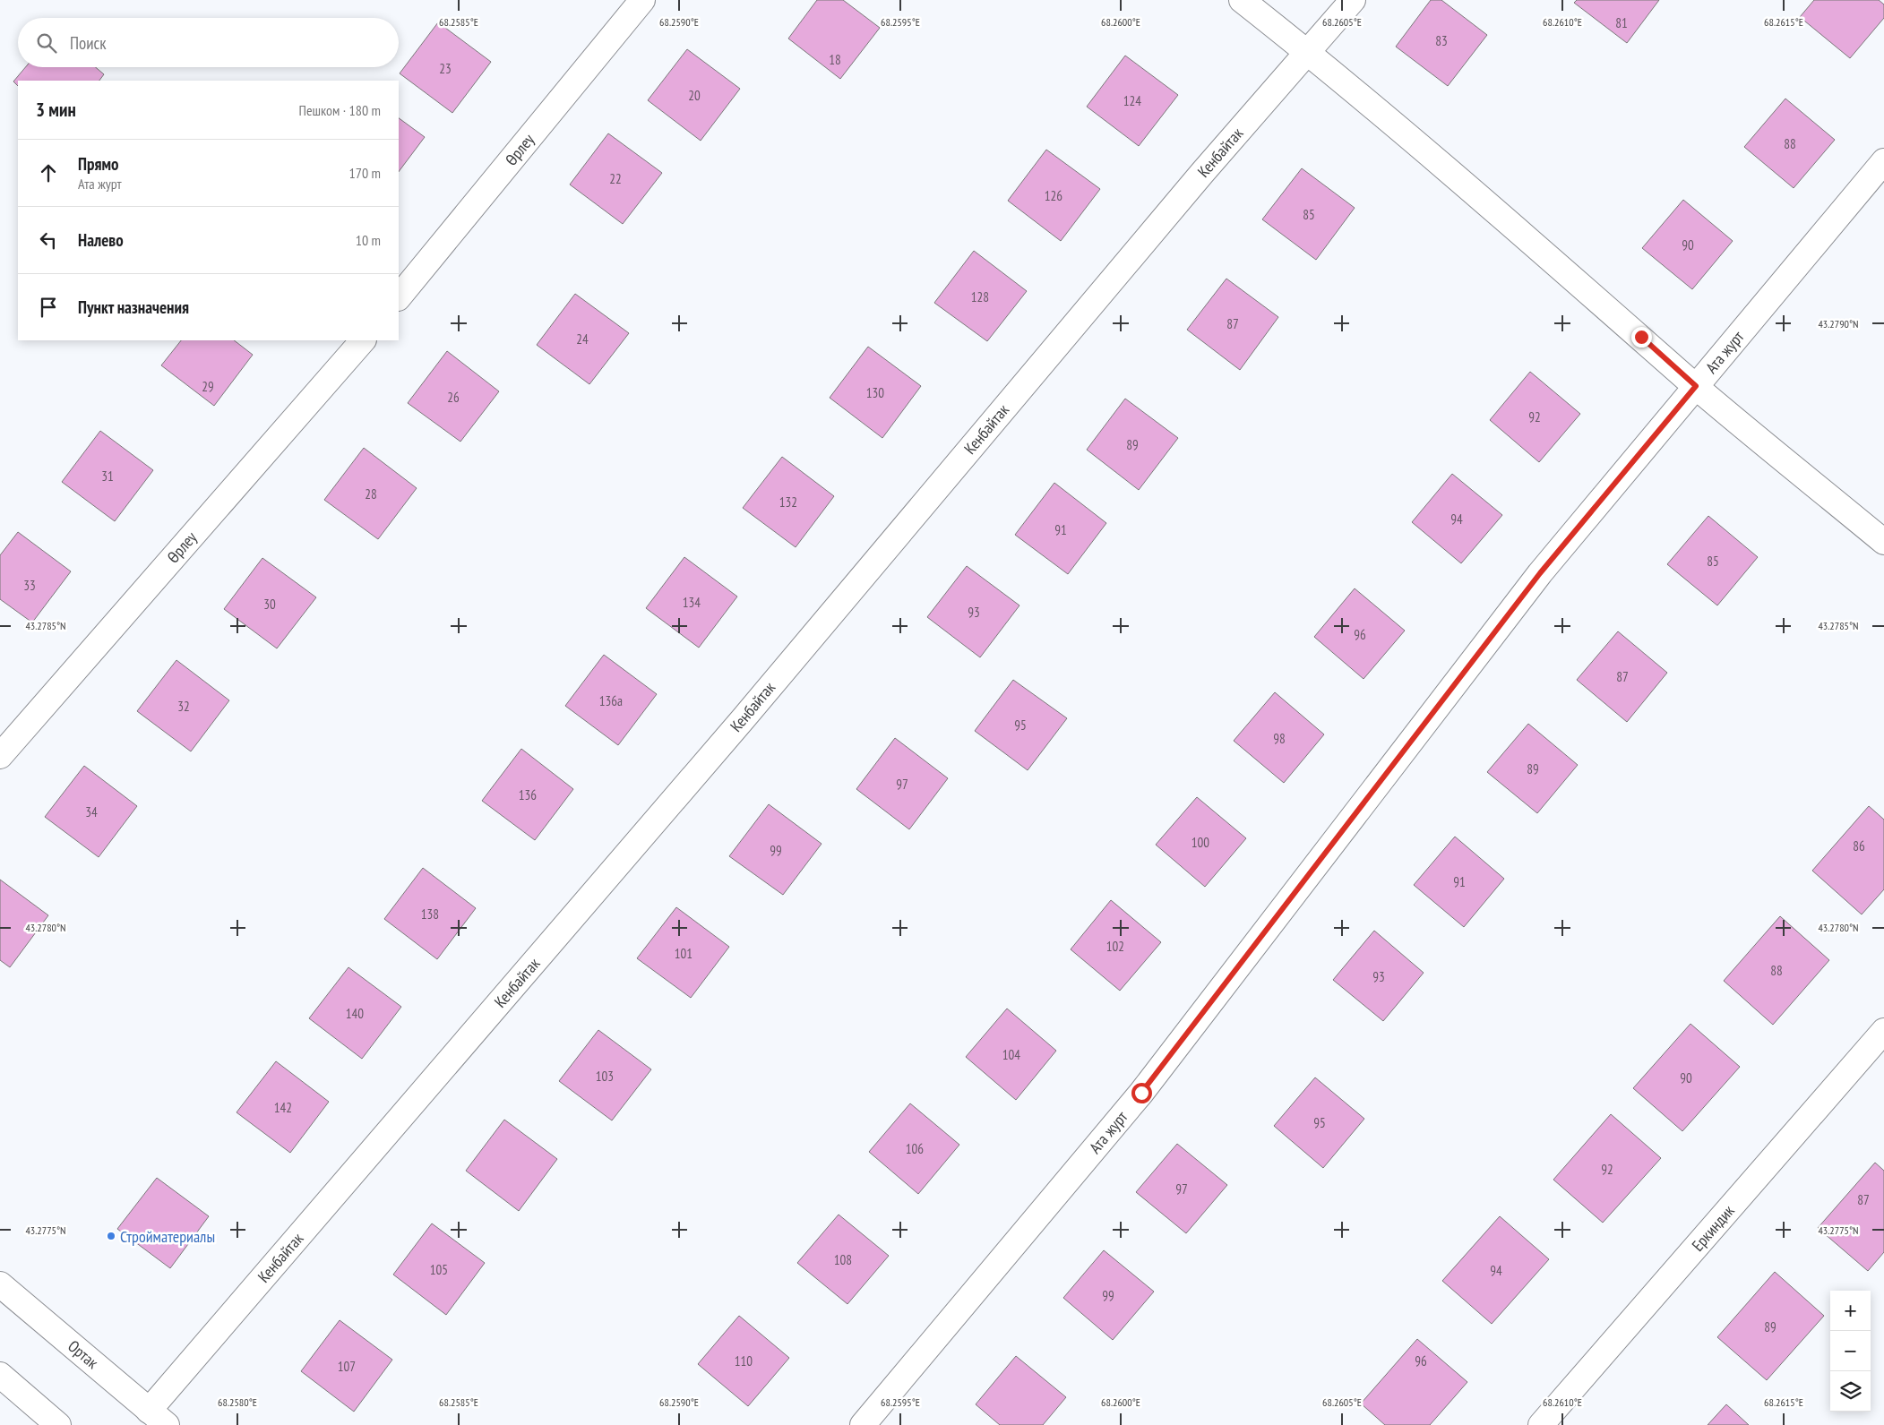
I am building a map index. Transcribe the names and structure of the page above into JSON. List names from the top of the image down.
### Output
{
  "streets": {
    "street": [
      "Өрлеу",
      "Кенбайтак",
      "Ата журт",
      "Еркиндик",
      "Ортак"
    ]
  },
  "crossings": [
    ["Кенбайтак", "Ортак"]
  ],
  "places": ["Стройматериалы"],
  "house_numbers": [
    "81",
    "83",
    "18",
    "23",
    "20",
    "124",
    "88",
    "22",
    "126",
    "85",
    "90",
    "128",
    "87",
    "24",
    "29",
    "130",
    "26",
    "92",
    "89",
    "31",
    "28",
    "132",
    "94",
    "91",
    "85",
    "33",
    "134",
    "30",
    "93",
    "96",
    "87",
    "136а",
    "32",
    "95",
    "98",
    "89",
    "97",
    "136",
    "34",
    "100",
    "86",
    "99",
    "91",
    "138",
    "102",
    "101",
    "88",
    "93",
    "140",
    "104",
    "103",
    "90",
    "142",
    "95",
    "106",
    "92",
    "97",
    "87",
    "108",
    "105",
    "94",
    "99",
    "89",
    "110",
    "96",
    "107"
  ],
  "page": {
    "search": "Поиск",
    "heading": ["3 мин", "Пешком · 180 m"],
    "list": [
      ["Прямо", "Ата журт", "170 m"],
      ["Налево", "10 m"],
      "Пункт назначения"
    ],
    "map_buttons": ["+", "−"]
  },
  "coordinates": [
    "68.2585°E",
    "68.2590°E",
    "68.2595°E",
    "68.2600°E",
    "68.2605°E",
    "68.2610°E",
    "68.2615°E",
    "43.2790°N",
    "43.2785°N",
    "43.2780°N",
    "43.2775°N",
    "68.2580°E"
  ]
}
